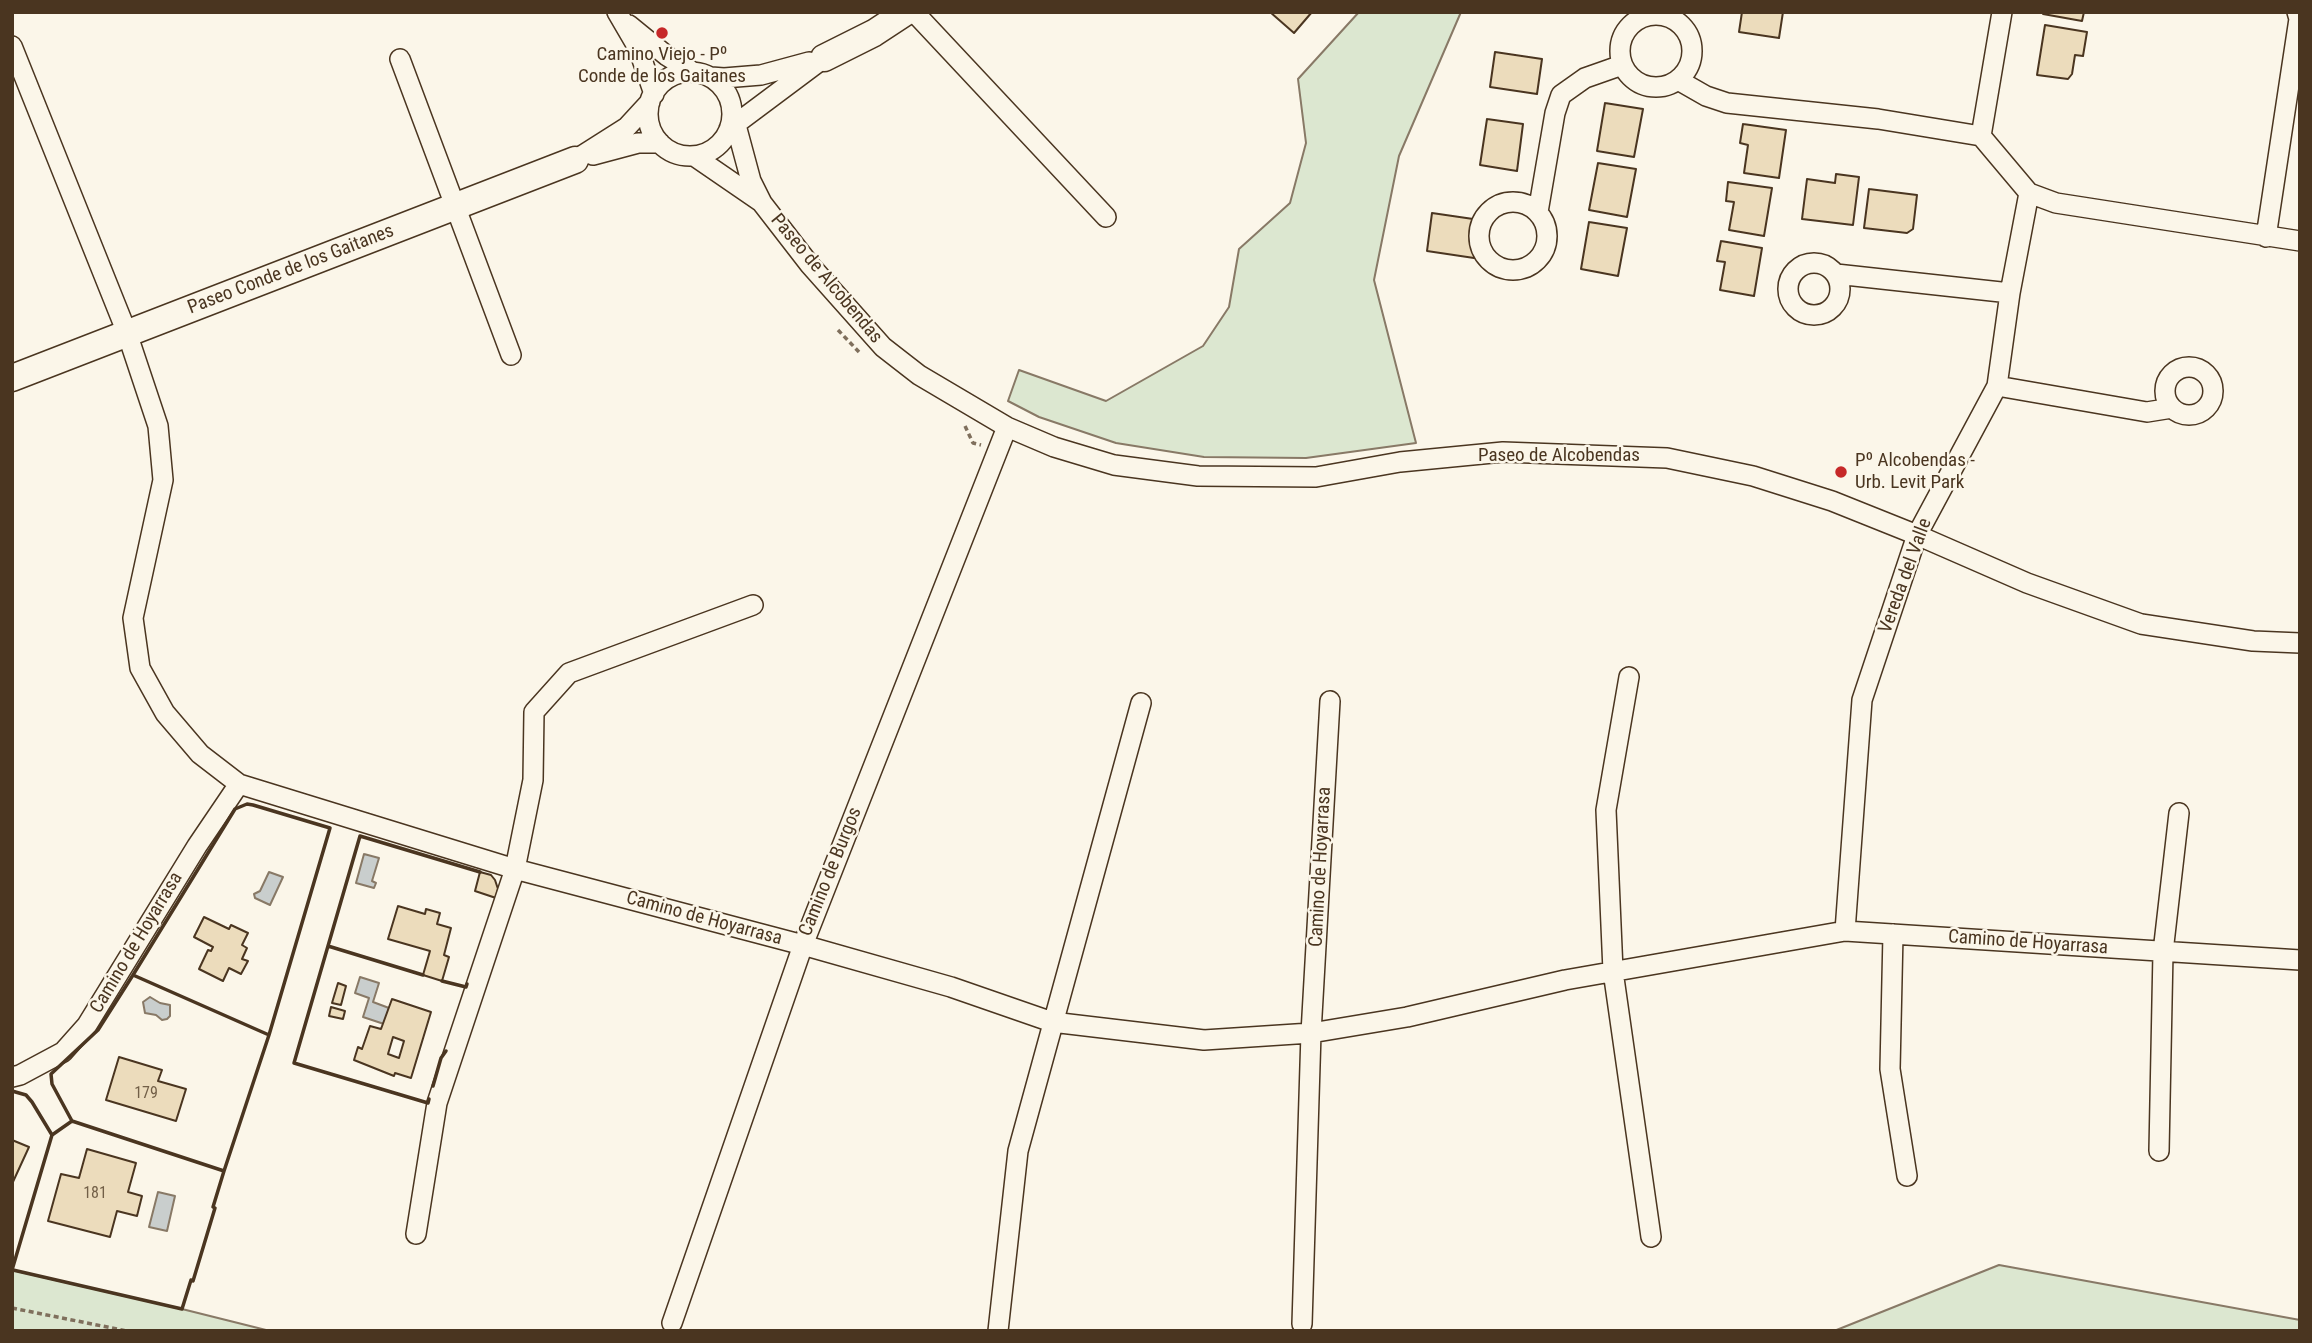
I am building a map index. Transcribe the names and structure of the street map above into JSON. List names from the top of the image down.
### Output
{
  "streets": {
    "street": [
      "Paseo Conde de los Gaitanes",
      "Paseo de Alcobendas",
      "Vereda del Valle",
      "Camino de Hoyarrasa",
      "Camino de Burgos"
    ]
  },
  "crossings": [
    ["Paseo Conde de los Gaitanes", "Paseo de Alcobendas"],
    ["Paseo Conde de los Gaitanes", "Camino de Hoyarrasa"],
    ["Paseo de Alcobendas", "Vereda del Valle"],
    ["Paseo de Alcobendas", "Camino de Burgos"],
    ["Vereda del Valle", "Camino de Hoyarrasa"],
    ["Camino de Hoyarrasa", "Camino de Burgos"]
  ],
  "places": ["Camino Viejo - Pº Conde de los Gaitanes", "Pº Alcobendas - Urb. Levit Park"],
  "house_numbers": ["179", "181"]
}
